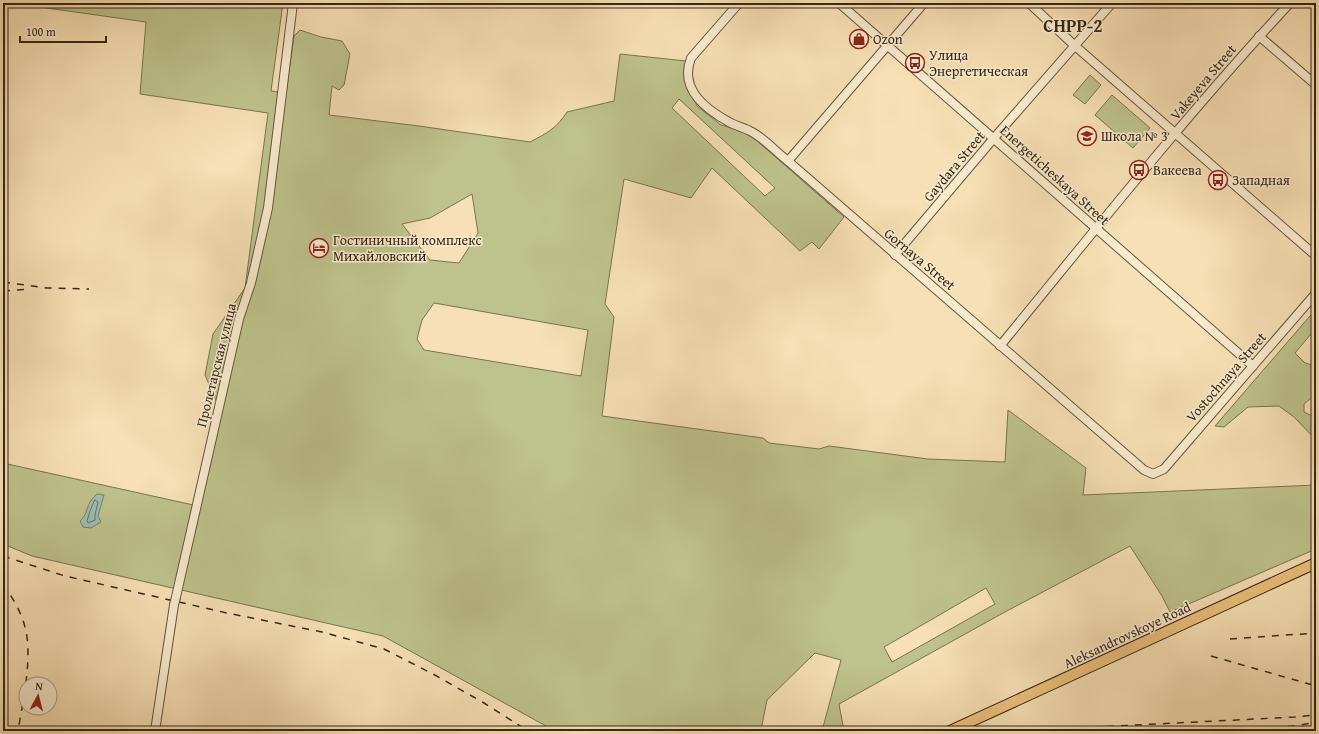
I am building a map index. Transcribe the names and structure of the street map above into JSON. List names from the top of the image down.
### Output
{
  "streets": {
    "main road": ["Aleksandrovskoye Road"],
    "street": [
      "Vakeyeva Street",
      "Gaydara Street",
      "Energeticheskaya Street",
      "Gornaya Street",
      "Пролетарская улица",
      "Vostochnaya Street"
    ]
  },
  "crossings": [
    ["Vakeyeva Street", "Energeticheskaya Street"],
    ["Vakeyeva Street", "Gornaya Street"],
    ["Gaydara Street", "Energeticheskaya Street"],
    ["Gaydara Street", "Gornaya Street"],
    ["Energeticheskaya Street", "Vostochnaya Street"],
    ["Gornaya Street", "Vostochnaya Street"]
  ],
  "districts": ["CHPP-2"],
  "places": {
    "shop": ["Ozon"],
    "bus stop": ["Улица Энергетическая", "Вакеева", "Западная"],
    "school or university": ["Школа № 3"],
    "hotel": ["Гостиничный комплекс Михайловский"]
  },
  "scale_bar": "100 m",
  "north": "top"
}
